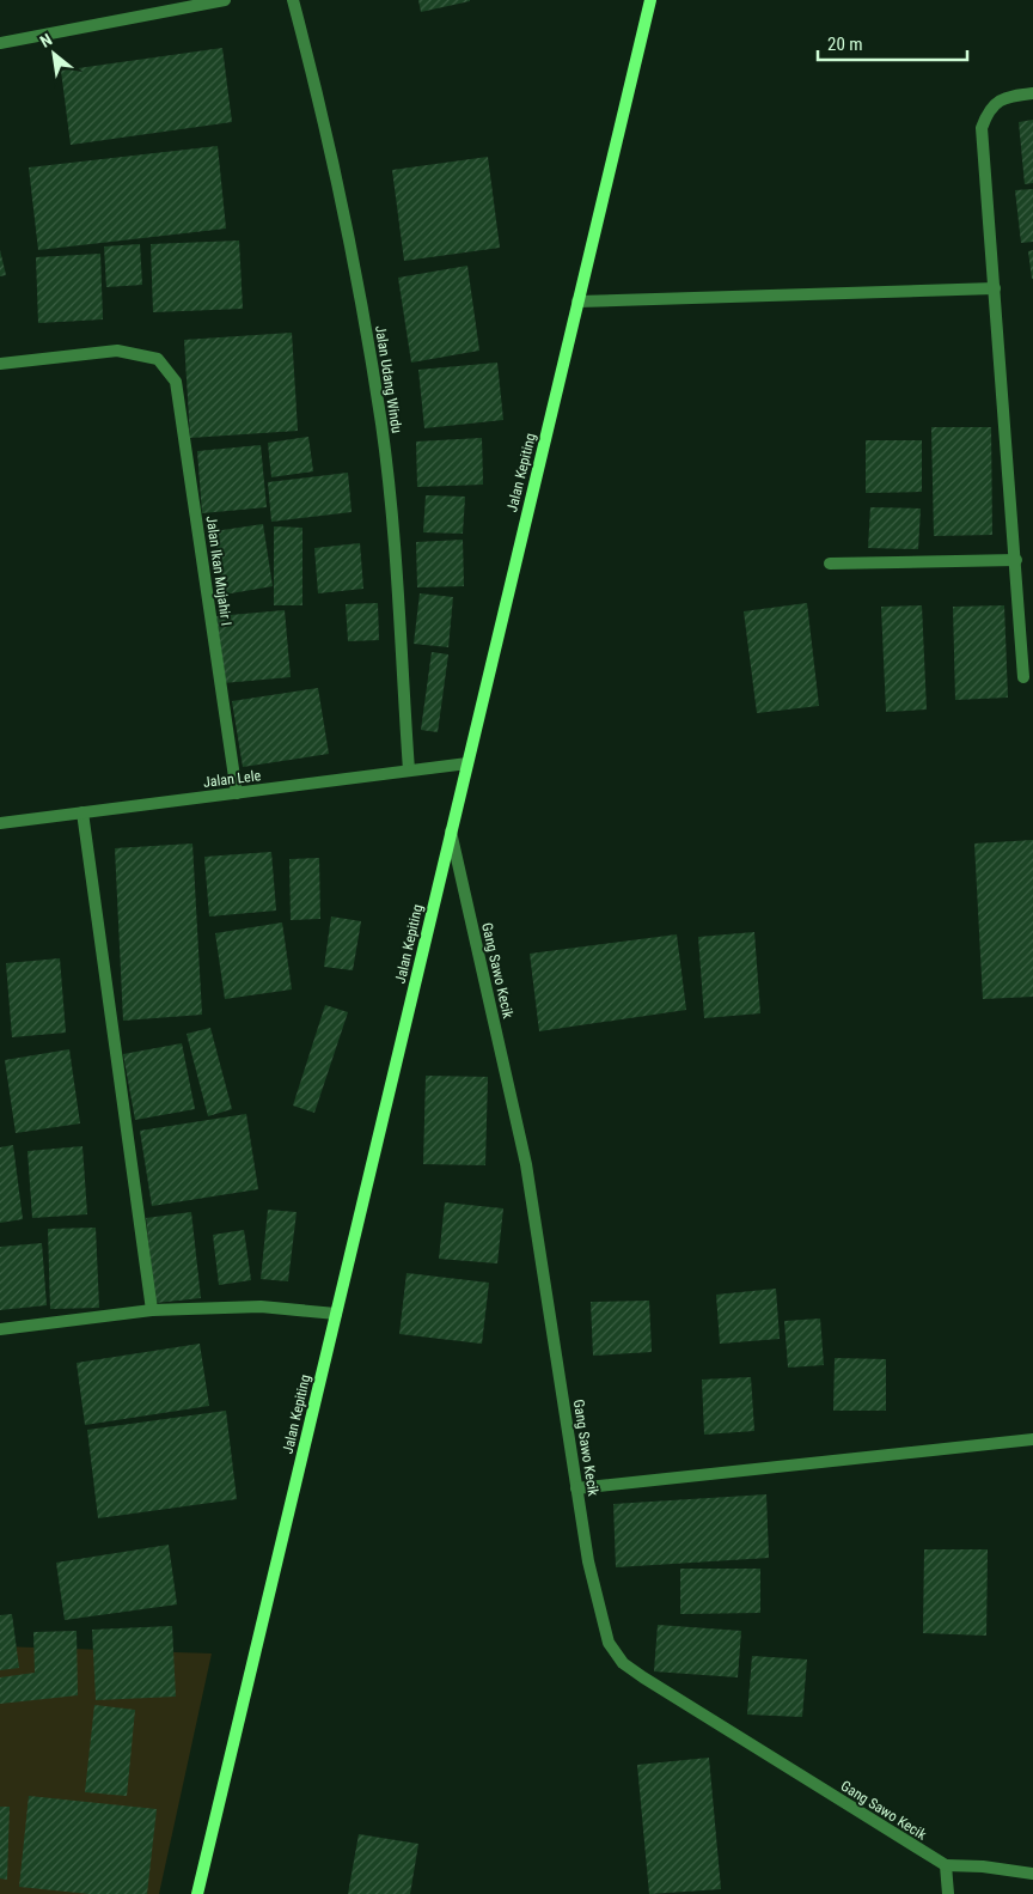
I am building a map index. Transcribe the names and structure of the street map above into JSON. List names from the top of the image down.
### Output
{
  "streets": {
    "main road": ["Jalan Kepiting"],
    "street": [
      "Jalan Udang Windu",
      "Jalan Ikan Mujahir I",
      "Jalan Lele",
      "Gang Sawo Kecik"
    ]
  },
  "crossings": [
    ["Jalan Udang Windu", "Jalan Lele"],
    ["Jalan Kepiting", "Jalan Lele"],
    ["Jalan Kepiting", "Gang Sawo Kecik"],
    ["Jalan Ikan Mujahir I", "Jalan Lele"]
  ],
  "scale_bar": "20 m",
  "north": "top left"
}
